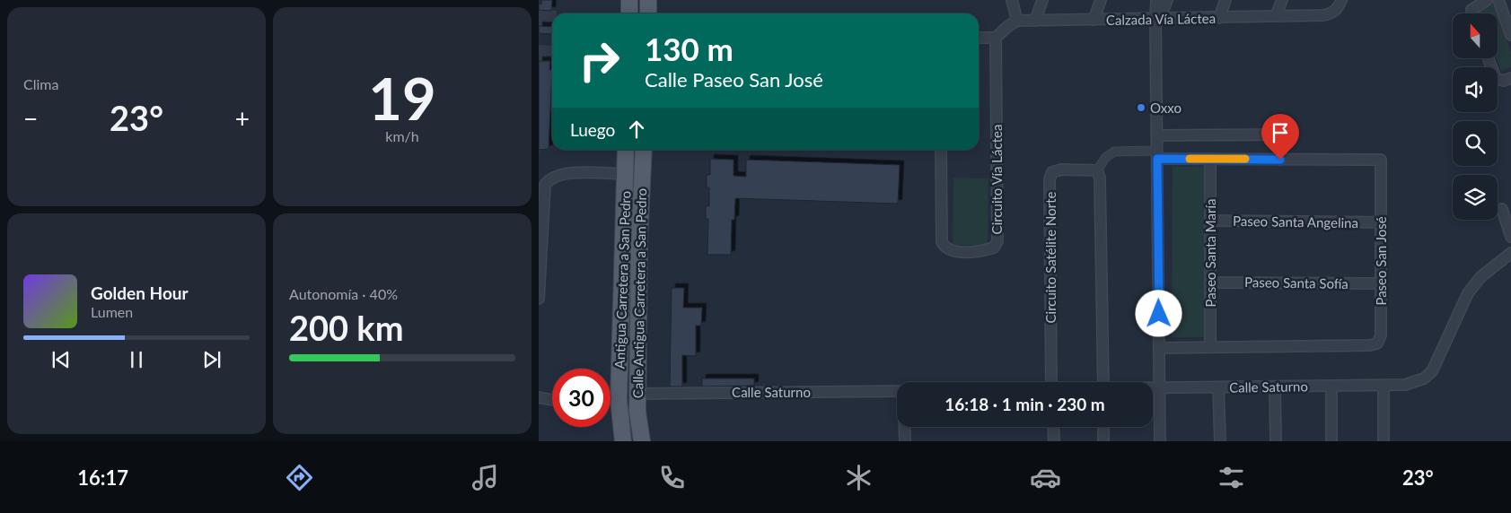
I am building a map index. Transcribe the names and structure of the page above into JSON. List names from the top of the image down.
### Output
{
  "streets": {
    "main road": ["Antigua Carretera a San Pedro", "Calle Antigua Carretera a San Pedro"],
    "street": [
      "Calzada Vía Láctea",
      "Circuito Vía Láctea",
      "Paseo Santa Angelina",
      "Paseo Santa María",
      "Circuito Satélite Norte",
      "Paseo San José",
      "Paseo Santa Sofía",
      "Calle Saturno"
    ]
  },
  "crossings": [
    ["Paseo Santa Angelina", "Paseo Santa María"],
    ["Paseo Santa Angelina", "Paseo San José"],
    ["Paseo Santa María", "Paseo San José"],
    ["Paseo Santa María", "Paseo Santa Sofía"],
    ["Paseo San José", "Paseo Santa Sofía"],
    ["Calle Antigua Carretera a San Pedro", "Calle Saturno"]
  ],
  "places": ["Oxxo"],
  "north": "top",
  "page": {
    "tile": [
      "Clima",
      ["19", "km/h"],
      ["Autonomía · 40%", "200 km"]
    ],
    "turn": ["130 m", "Calle Paseo San José"],
    "heat": ["−", "23°", "+"],
    "then": "Luego",
    "song": ["Golden Hour", "Lumen"],
    "limit": "30",
    "trip": "16:18 · 1 min · 230 m",
    "tabs": ["16:17", "23°"]
  }
}
